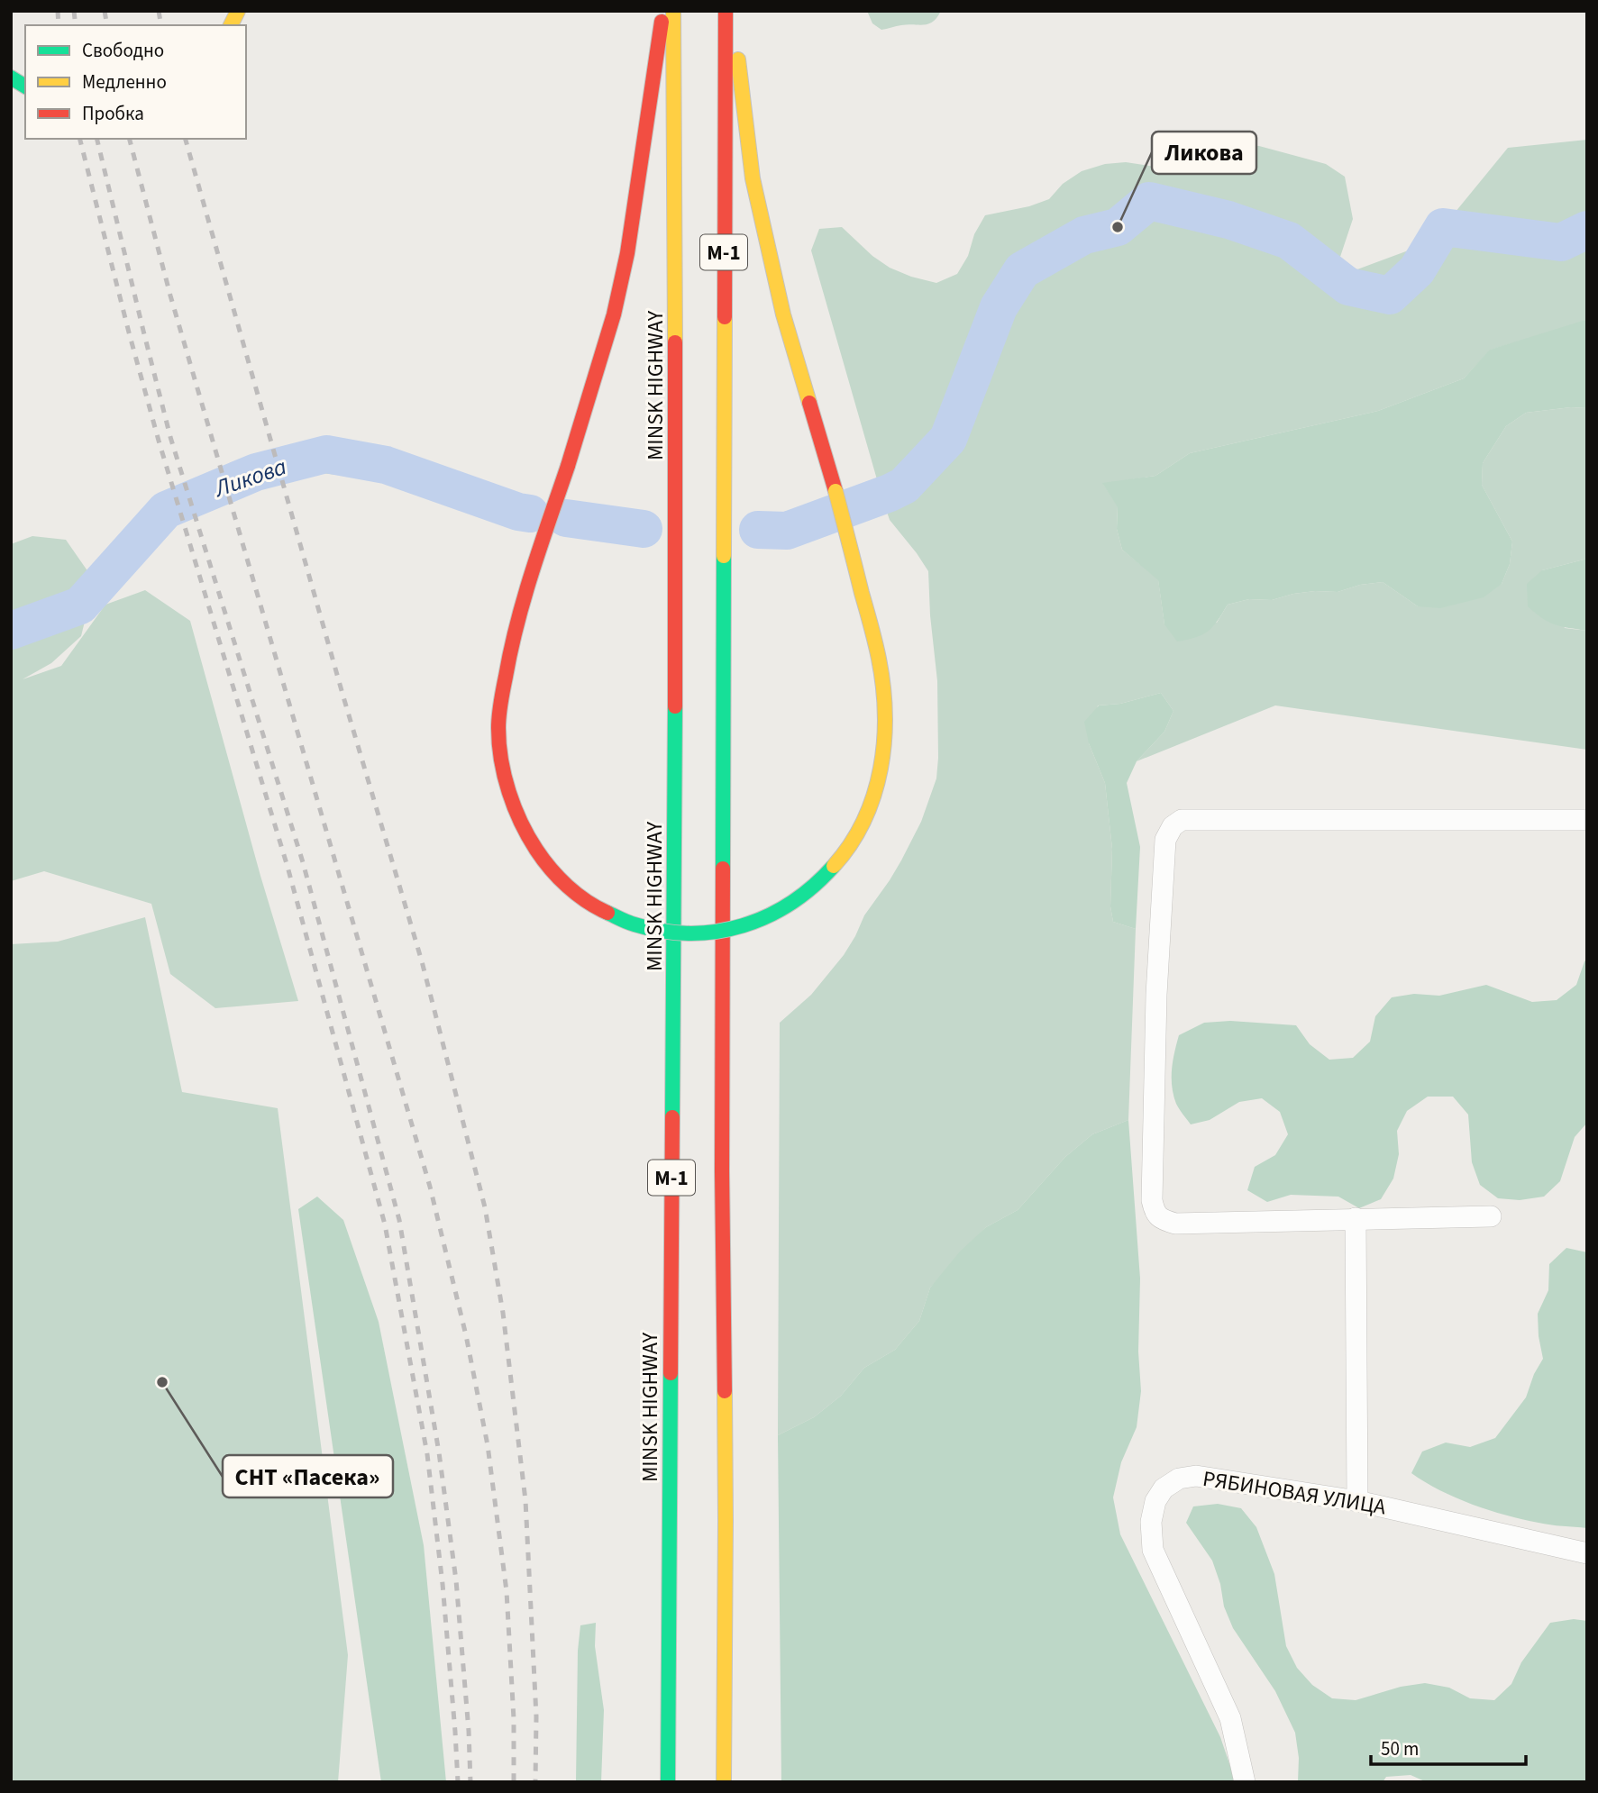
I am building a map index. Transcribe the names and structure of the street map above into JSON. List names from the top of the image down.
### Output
{
  "streets": {
    "main road": ["М-1", "MINSK HIGHWAY"],
    "street": ["РЯБИНОВАЯ УЛИЦА"]
  },
  "water": ["Ликова"],
  "places": ["Ликова", "СНТ «Пасека»"],
  "legend": ["Свободно", "Медленно", "Пробка"],
  "scale_bar": "50 m"
}
